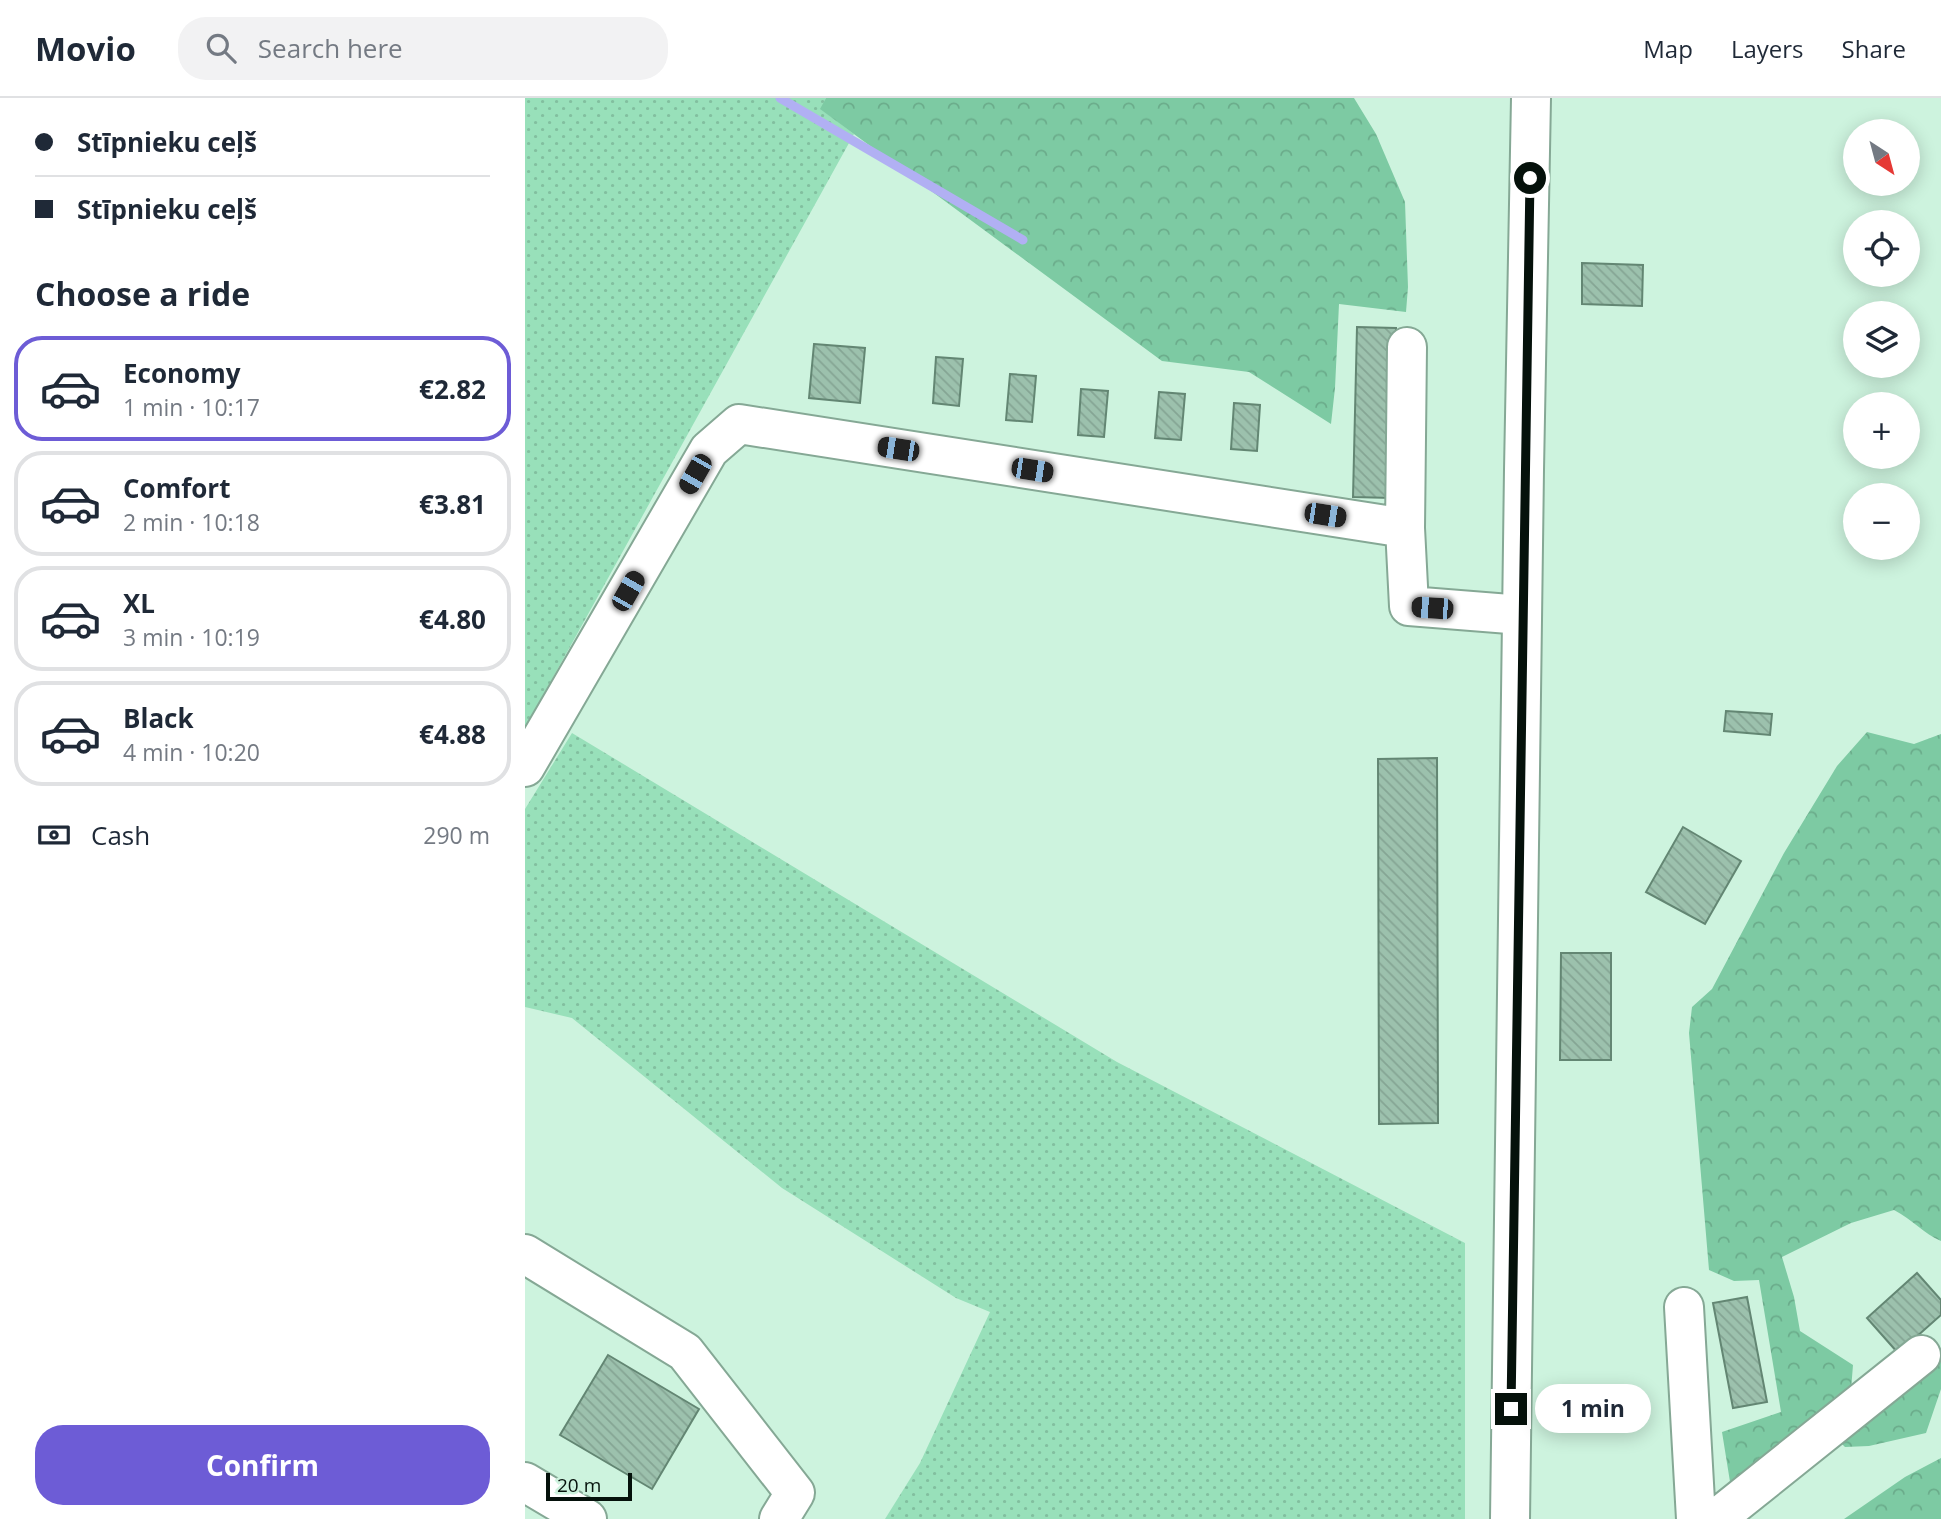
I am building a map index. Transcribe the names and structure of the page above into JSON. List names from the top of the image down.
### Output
{
  "scale_bar": "20 m",
  "north": "bottom right",
  "page": {
    "header": "Movio",
    "search": "Search here",
    "nav": ["Map", "Layers", "Share"],
    "banner": ["Stīpnieku ceļš", "Stīpnieku ceļš"],
    "map_buttons": ["+", "−"],
    "heading": "Choose a ride",
    "list": [
      {
        "name": "Economy",
        "note": "1 min · 10:17",
        "value": "€2.82"
      },
      {
        "name": "Comfort",
        "note": "2 min · 10:18",
        "value": "€3.81"
      },
      {
        "name": "XL",
        "note": "3 min · 10:19",
        "value": "€4.80"
      },
      {
        "name": "Black",
        "note": "4 min · 10:20",
        "value": "€4.88"
      }
    ],
    "pay": ["Cash", "290 m"],
    "bubble": "1 min",
    "buttons": "Confirm",
    "scale": "20 m"
  }
}
